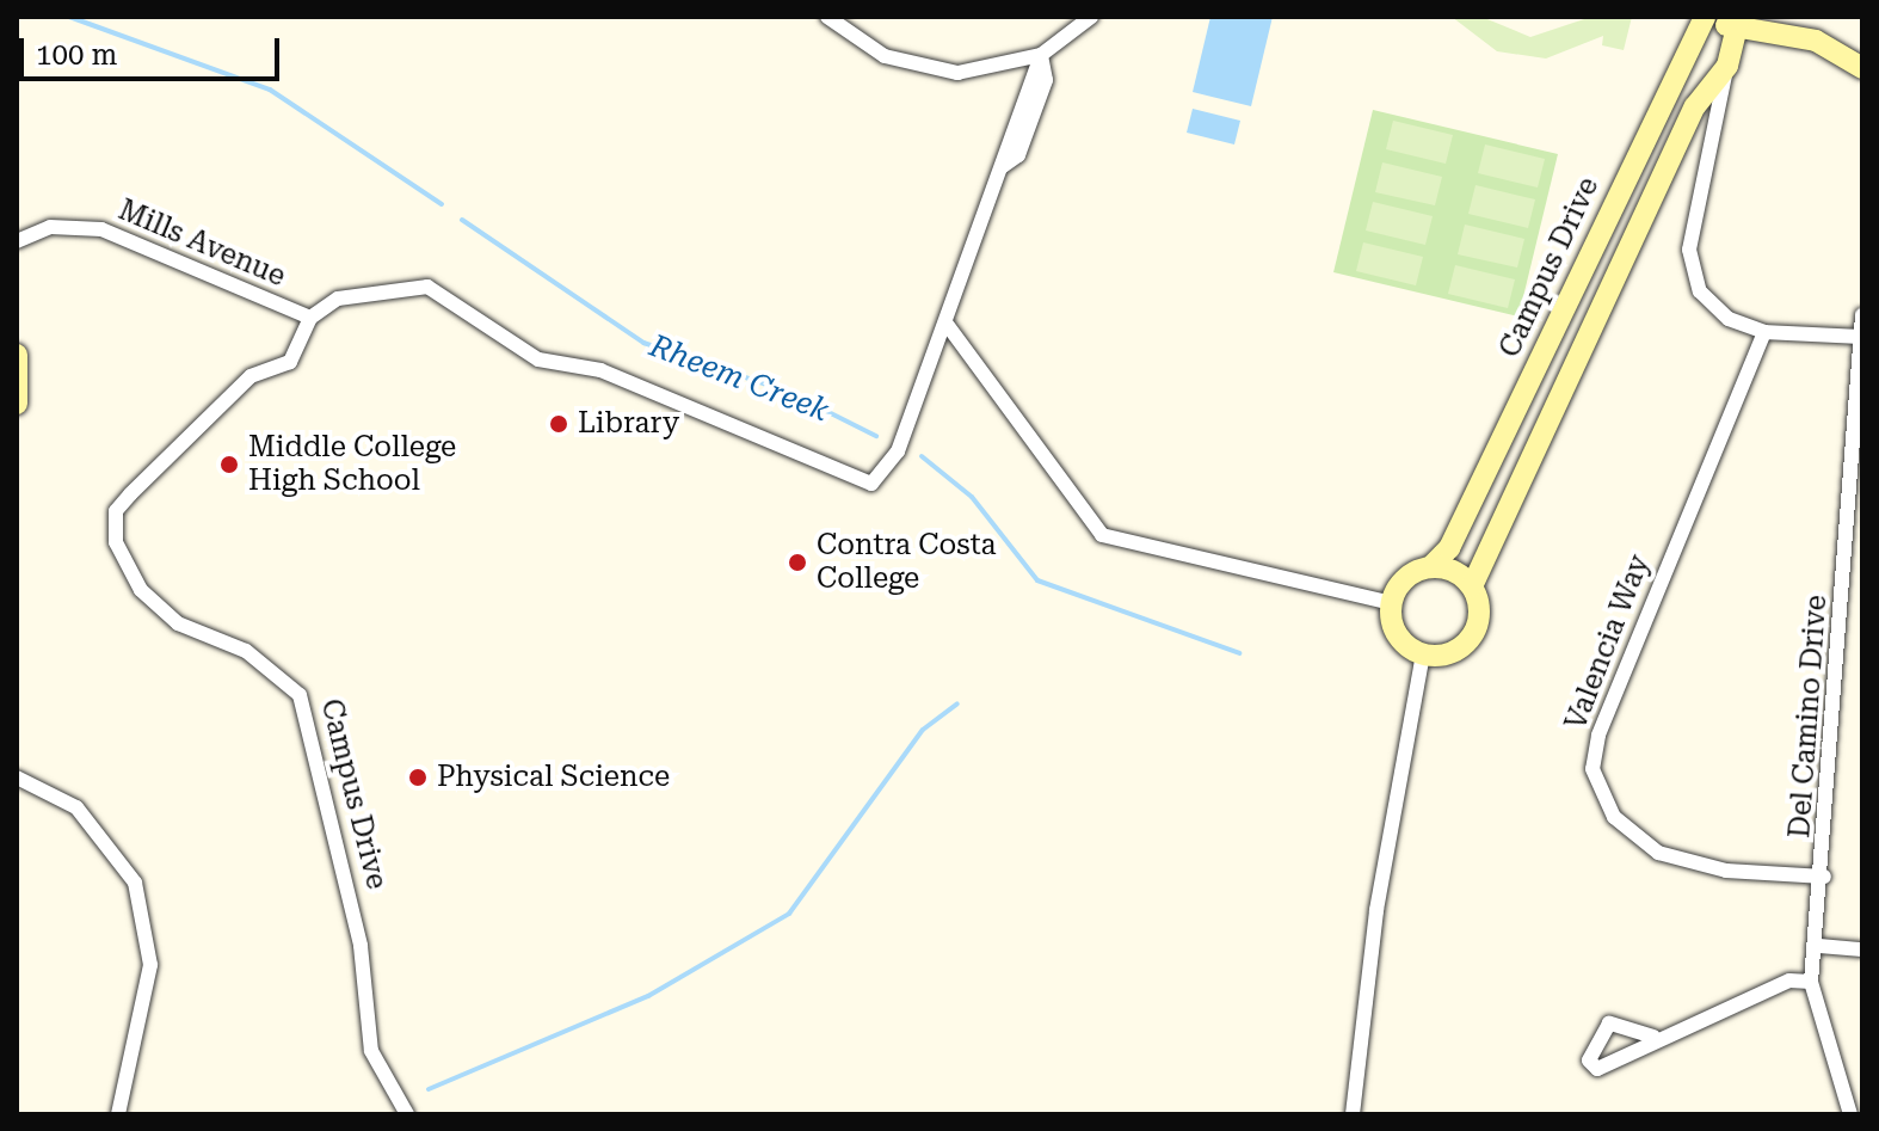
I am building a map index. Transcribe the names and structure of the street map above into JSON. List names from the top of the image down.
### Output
{
  "streets": {
    "street": [
      "Mills Avenue",
      "Campus Drive",
      "Valencia Way",
      "Del Camino Drive"
    ]
  },
  "crossings": [
    ["Mills Avenue", "Campus Drive"],
    ["Valencia Way", "Del Camino Drive"]
  ],
  "water": ["Rheem Creek"],
  "places": [
    "Library",
    "Middle College High School",
    "Contra Costa College",
    "Physical Science"
  ],
  "scale_bar": "100 m"
}
